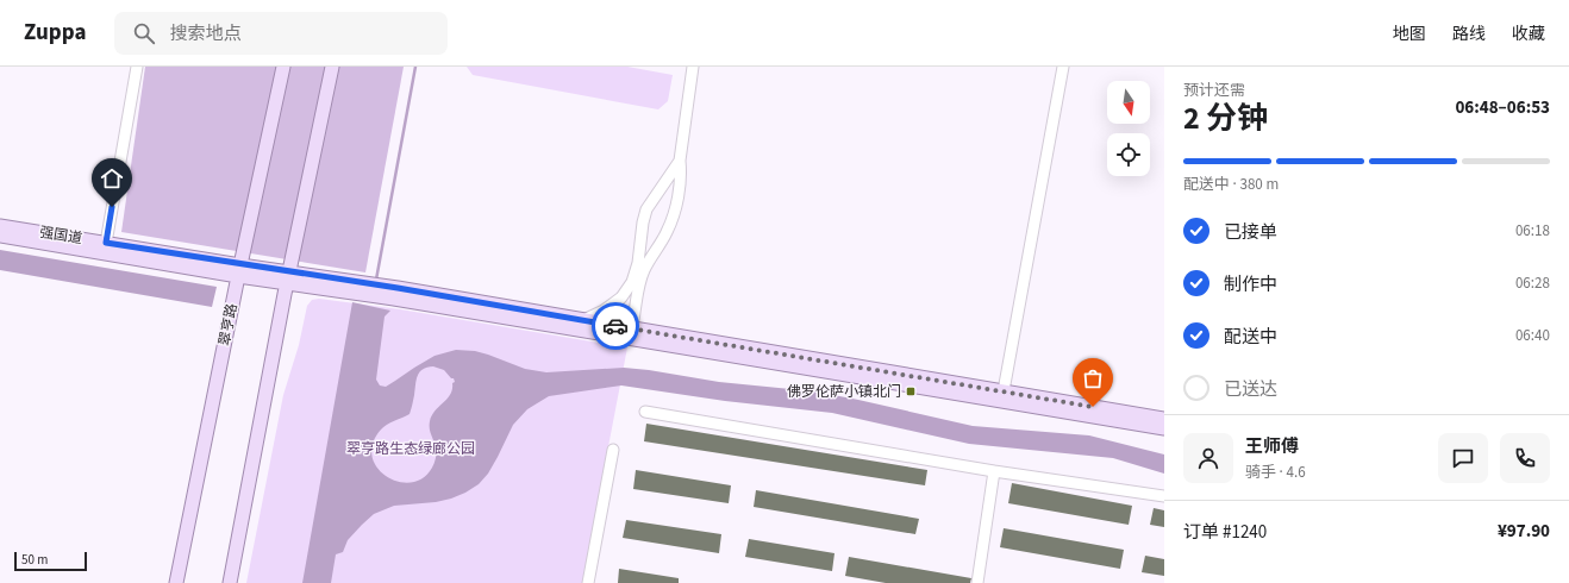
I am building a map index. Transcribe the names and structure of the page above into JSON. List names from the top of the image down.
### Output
{
  "streets": {
    "main road": ["强国道", "翠亨路"]
  },
  "crossings": [
    ["强国道", "翠亨路"]
  ],
  "parks": ["翠亨路生态绿廊公园"],
  "places": {
    "transit": ["佛罗伦萨小镇北门"]
  },
  "scale_bar": "50 m",
  "north": "bottom",
  "page": {
    "header": "Zuppa",
    "search": "搜索地点",
    "nav": ["地图", "路线", "收藏"],
    "heading": ["2 分钟", "预计还需", "06:48–06:53"],
    "panel": [
      "王师傅",
      "骑手 · 4.6",
      "订单 #1240",
      "¥97.90"
    ],
    "bar": "配送中 · 380 m",
    "list": [
      ["已接单", "06:18"],
      ["制作中", "06:28"],
      ["配送中", "06:40"],
      "已送达"
    ],
    "scale": "50 m"
  }
}
